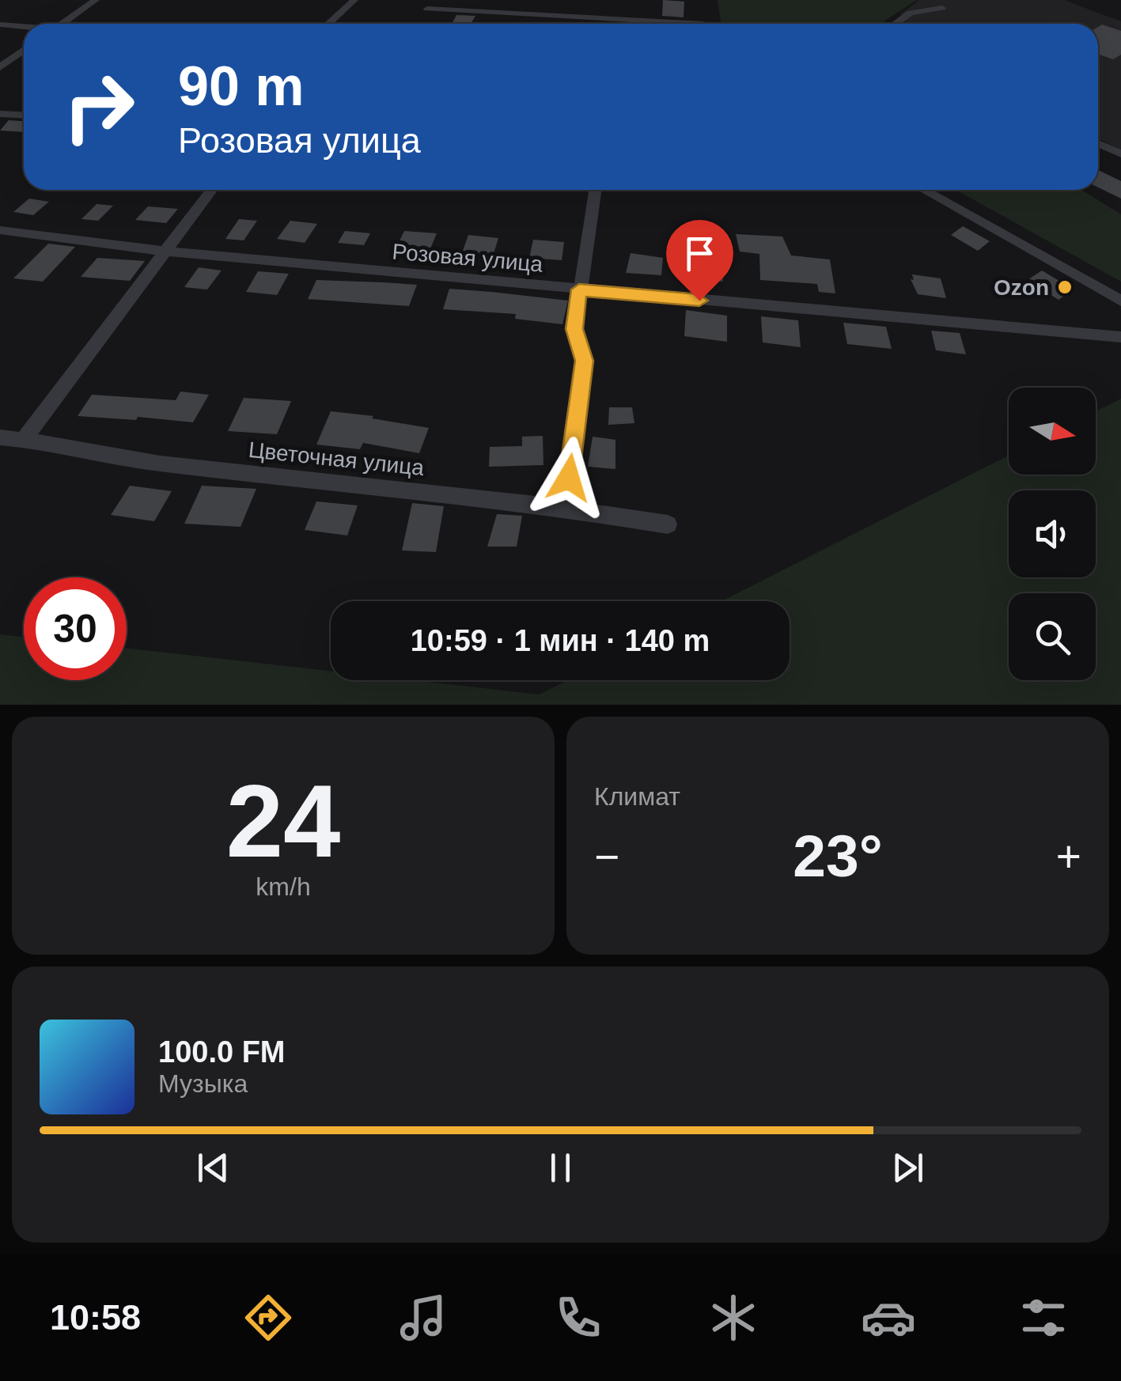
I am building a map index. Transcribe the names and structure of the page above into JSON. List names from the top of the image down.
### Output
{
  "streets": {
    "street": ["Розовая улица", "Цветочная улица"]
  },
  "places": ["Ozon"],
  "north": "right",
  "page": {
    "turn": ["90 m", "Розовая улица"],
    "limit": "30",
    "trip": "10:59 · 1 мин · 140 m",
    "tile": [
      ["24", "km/h"],
      "Климат"
    ],
    "heat": ["−", "23°", "+"],
    "song": ["100.0 FM", "Музыка"],
    "tabs": "10:58"
  }
}
